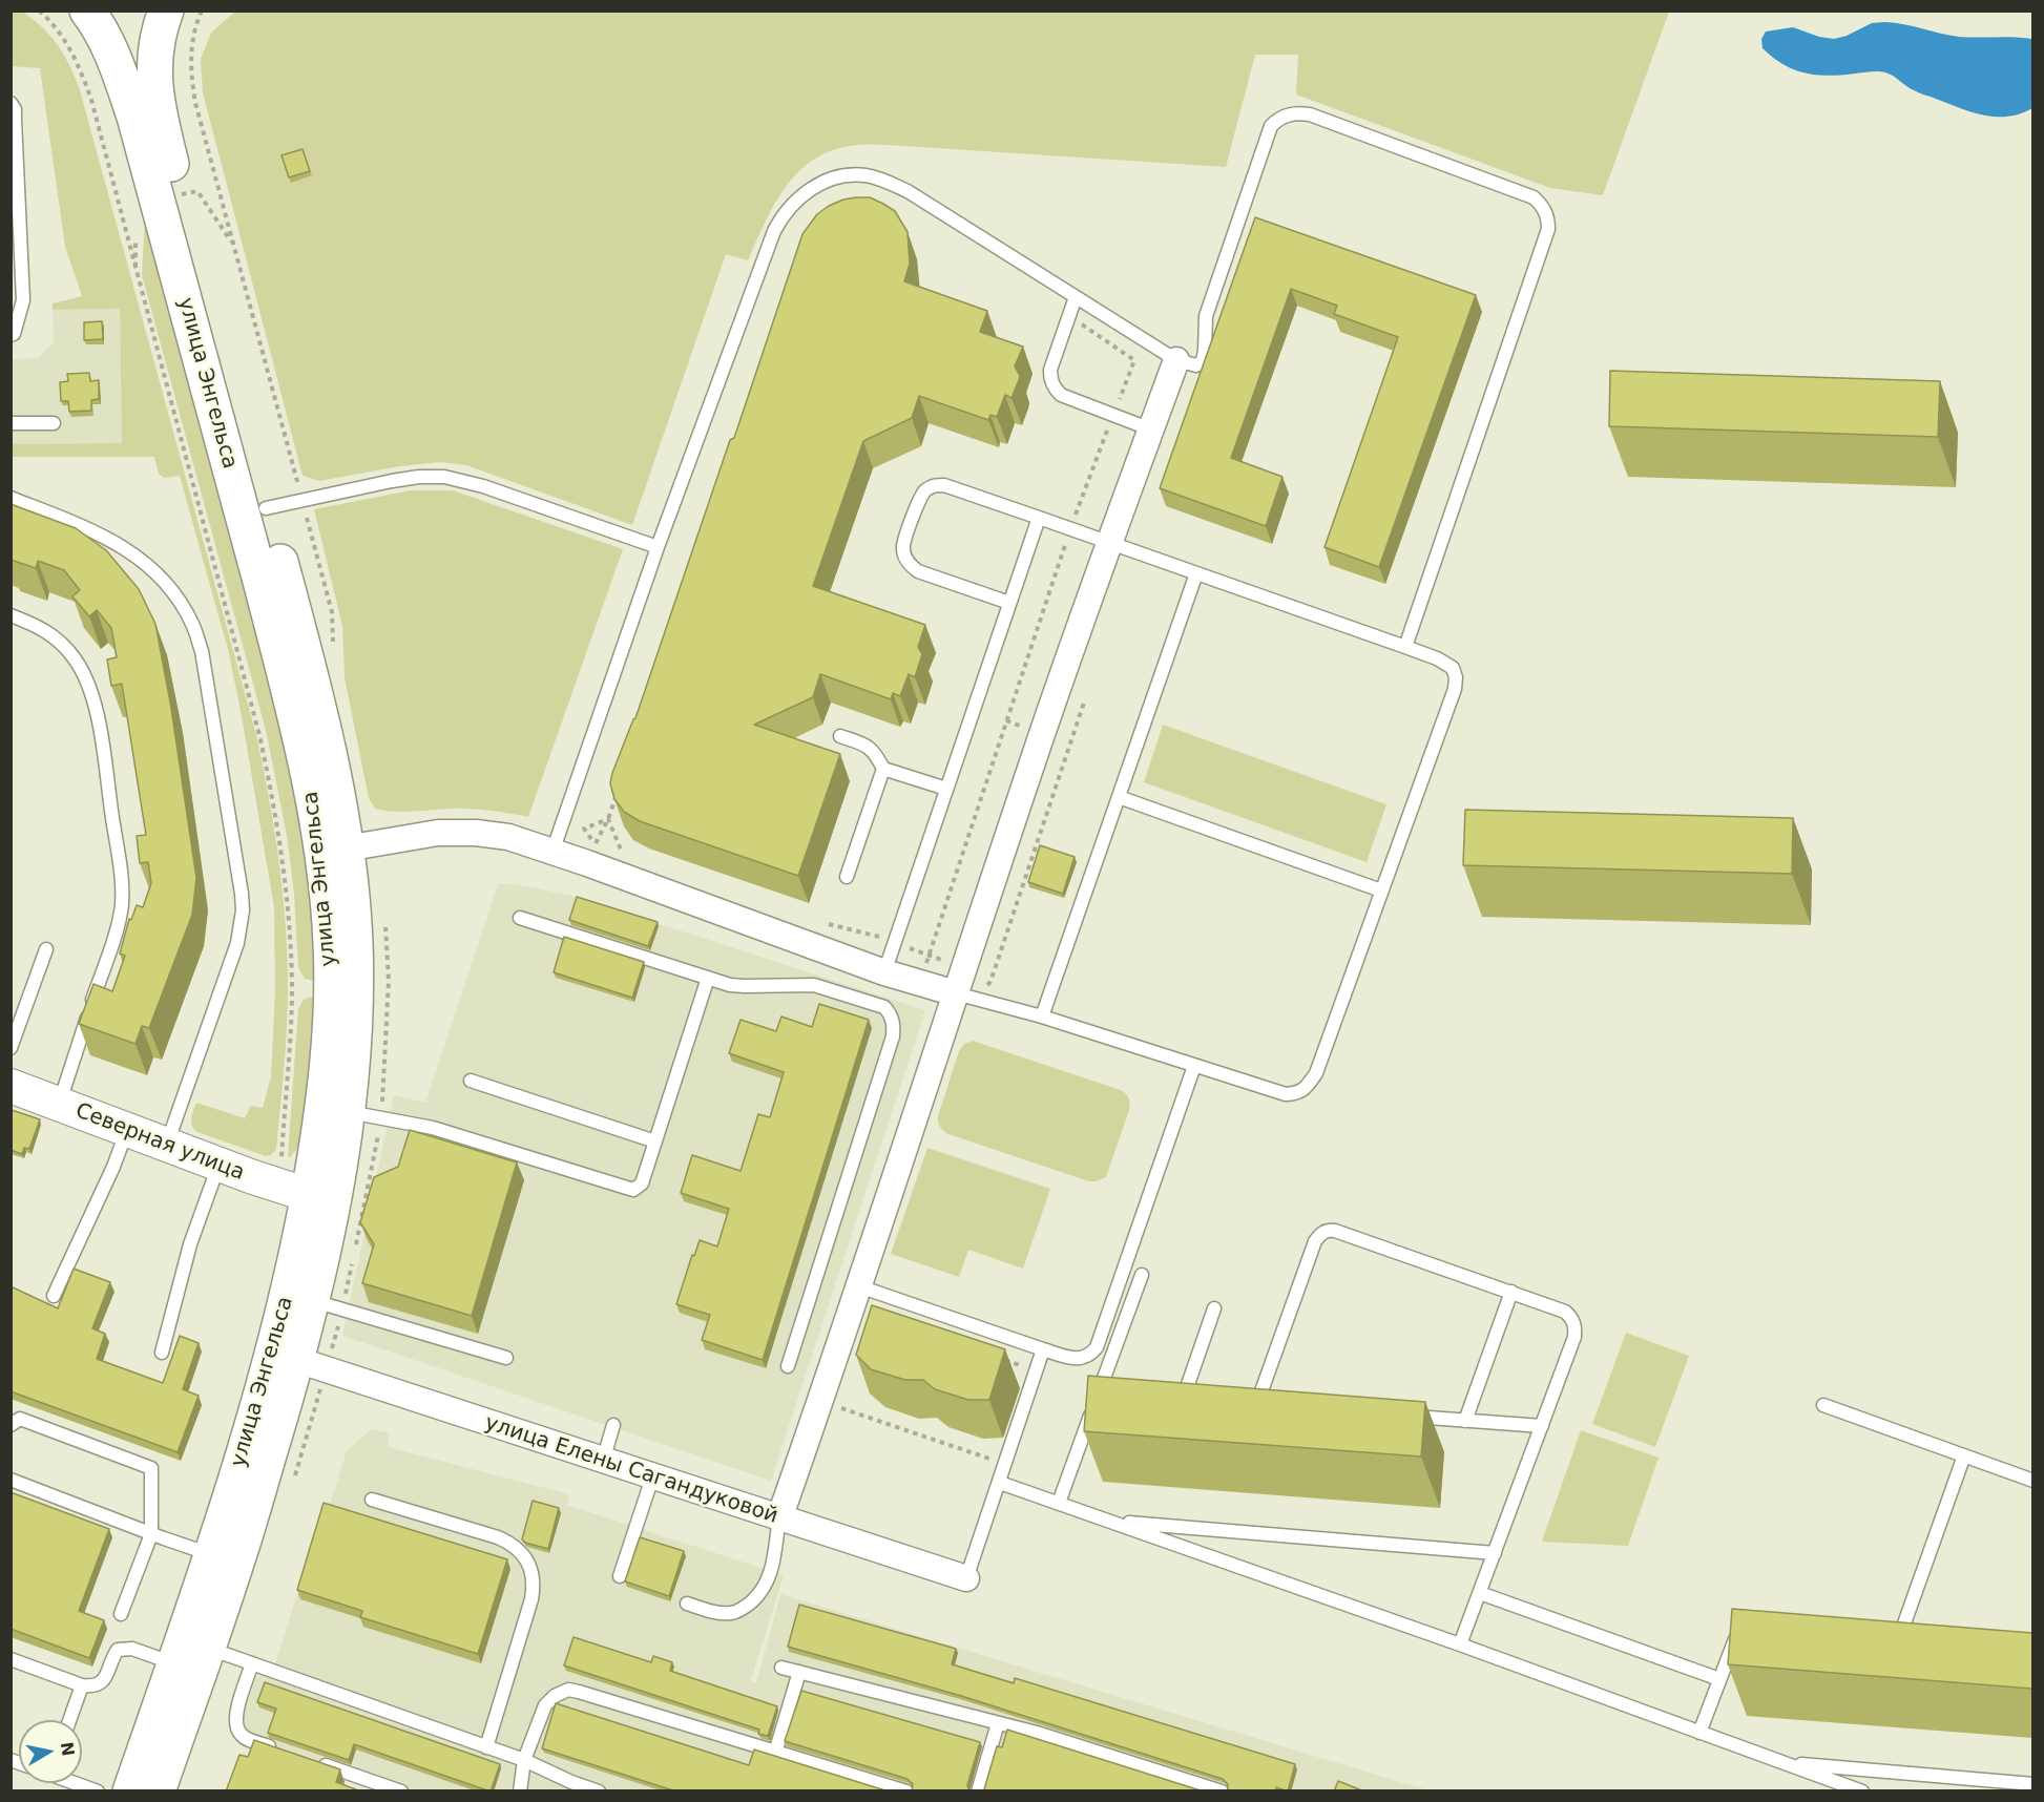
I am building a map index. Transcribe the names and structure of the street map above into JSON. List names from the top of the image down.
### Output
{
  "streets": {
    "main road": ["улица Энгельса"],
    "street": ["Северная улица", "улица Елены Сагандуковой"]
  },
  "crossings": [
    ["улица Энгельса", "Северная улица"],
    ["улица Энгельса", "улица Елены Сагандуковой"]
  ],
  "north": "right"
}
